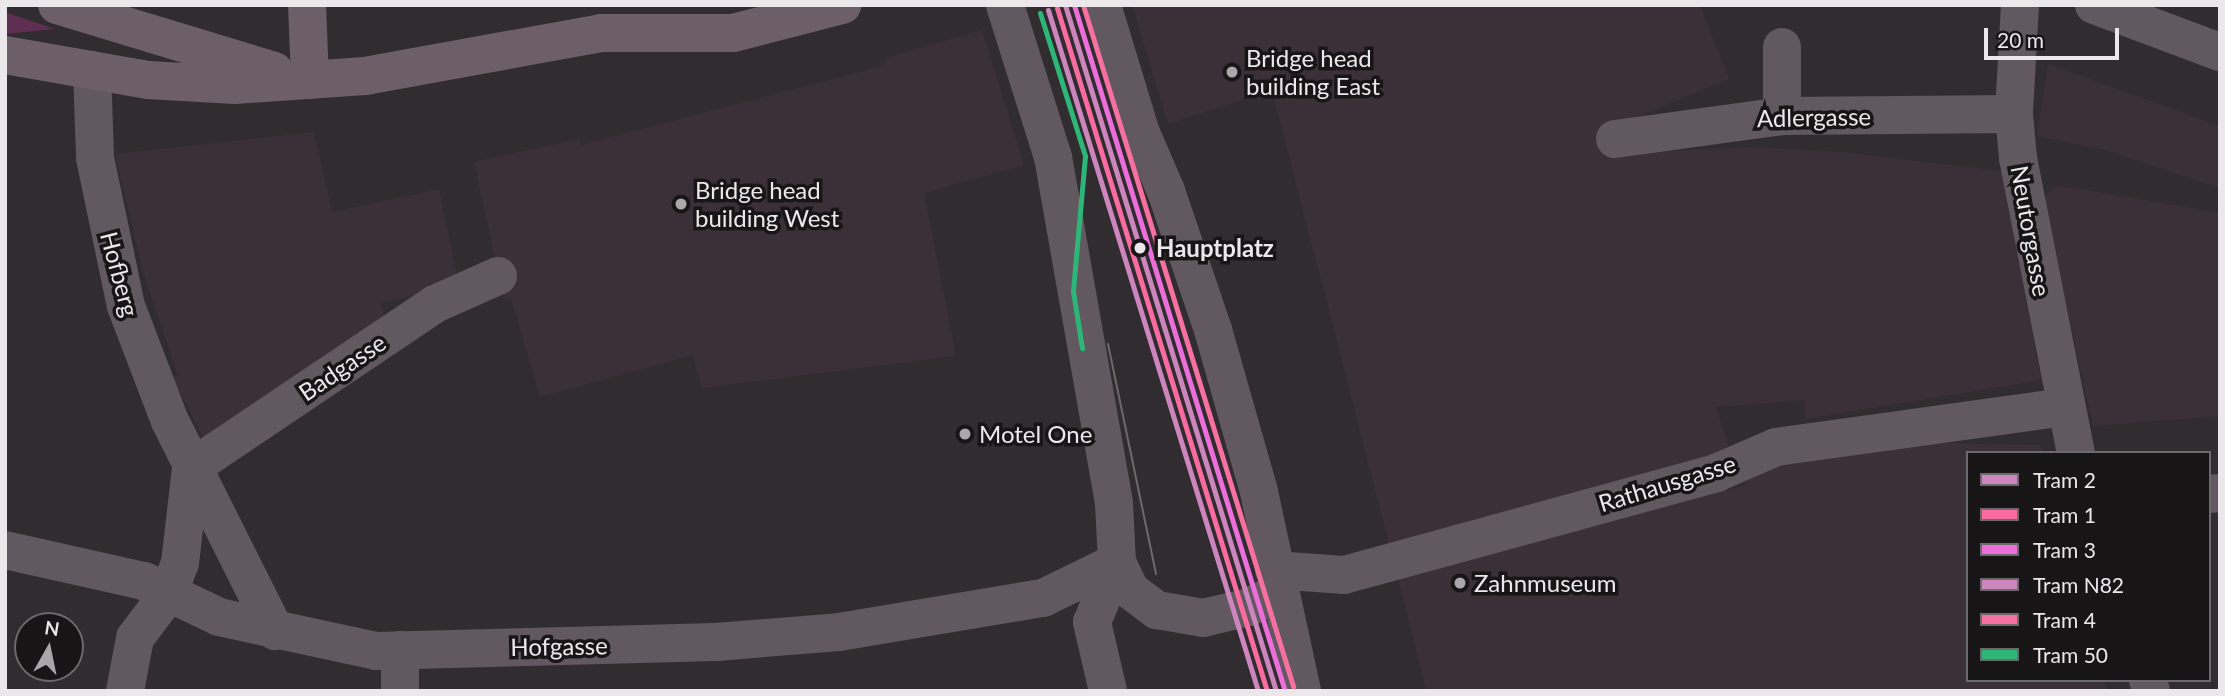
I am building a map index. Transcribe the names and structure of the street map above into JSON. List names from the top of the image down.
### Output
{
  "streets": {
    "street": [
      "Adlergasse",
      "Neutorgasse",
      "Hofberg",
      "Badgasse",
      "Rathausgasse",
      "Hofgasse"
    ]
  },
  "crossings": [
    ["Adlergasse", "Neutorgasse"],
    ["Neutorgasse", "Rathausgasse"],
    ["Hofberg", "Badgasse"],
    ["Hofberg", "Hofgasse"]
  ],
  "places": [
    "Bridge head building East",
    "Bridge head building West",
    "Hauptplatz",
    "Motel One",
    "Zahnmuseum"
  ],
  "lines": [
    "tram line 2",
    "tram line 3",
    "tram line 4",
    "tram line 1",
    "tram line N82",
    "tram line 50"
  ],
  "legend": [
    "Tram 2",
    "Tram 1",
    "Tram 3",
    "Tram N82",
    "Tram 4",
    "Tram 50"
  ],
  "scale_bar": "20 m",
  "north": "top"
}
